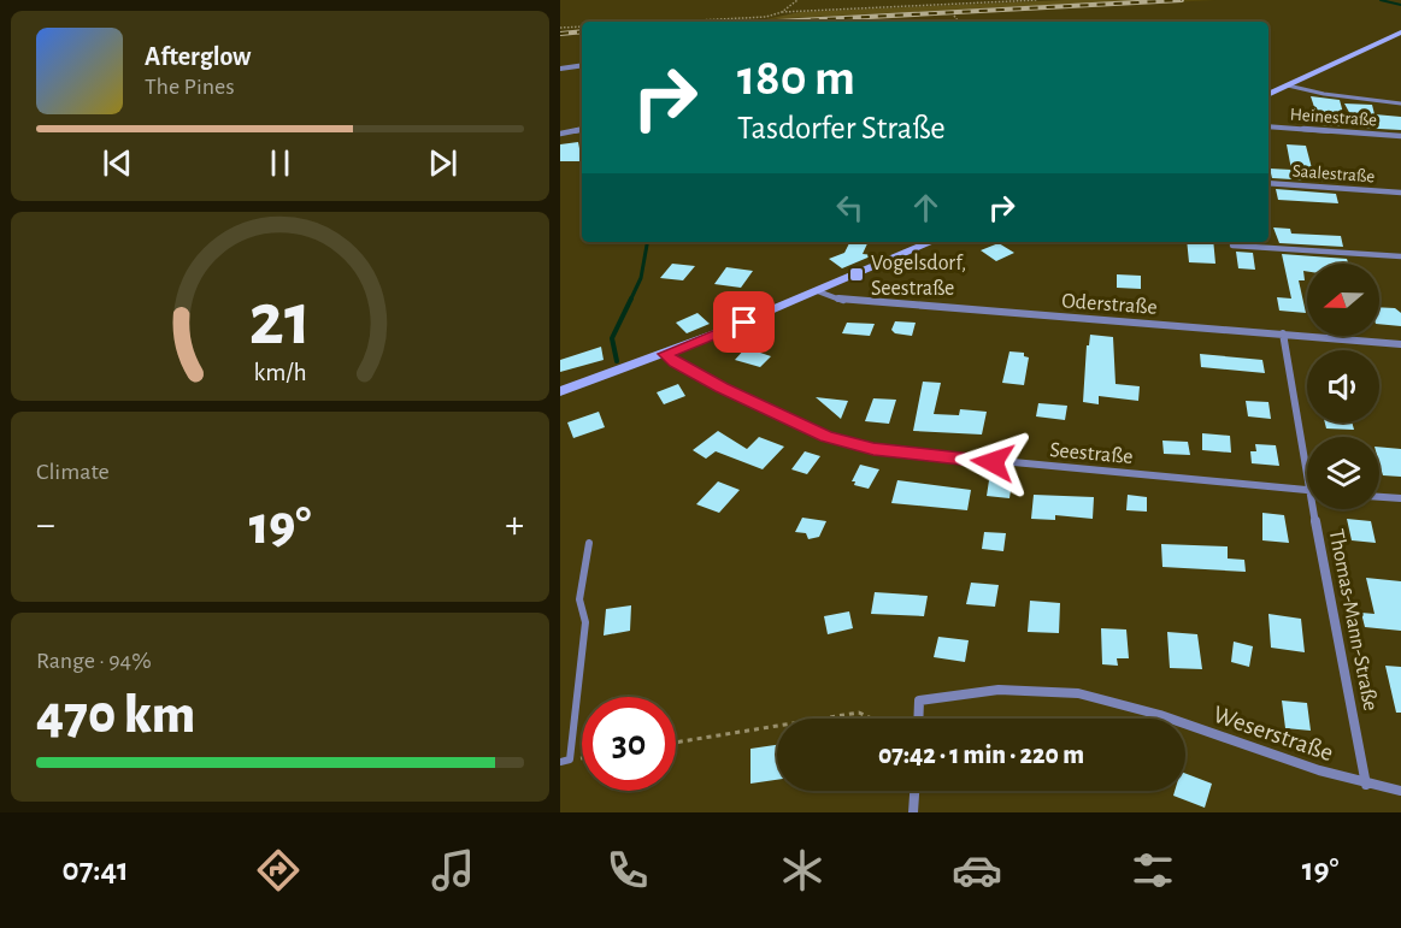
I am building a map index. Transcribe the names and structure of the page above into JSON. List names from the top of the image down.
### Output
{
  "streets": {
    "street": [
      "Heinestraße",
      "Saalestraße",
      "Oderstraße",
      "Seestraße",
      "Thomas-Mann-Straße",
      "Weserstraße"
    ]
  },
  "crossings": [
    ["Oderstraße", "Thomas-Mann-Straße"],
    ["Thomas-Mann-Straße", "Weserstraße"]
  ],
  "places": {
    "transit": ["Vogelsdorf, Seestraße"]
  },
  "north": "left",
  "page": {
    "turn": ["180 m", "Tasdorfer Straße"],
    "song": ["Afterglow", "The Pines"],
    "tile": [
      "Climate",
      ["Range · 94%", "470 km"]
    ],
    "heat": ["−", "19°", "+"],
    "limit": "30",
    "trip": "07:42 · 1 min · 220 m",
    "tabs": ["07:41", "19°"],
    "gauge": ["21", "km/h"]
  }
}
